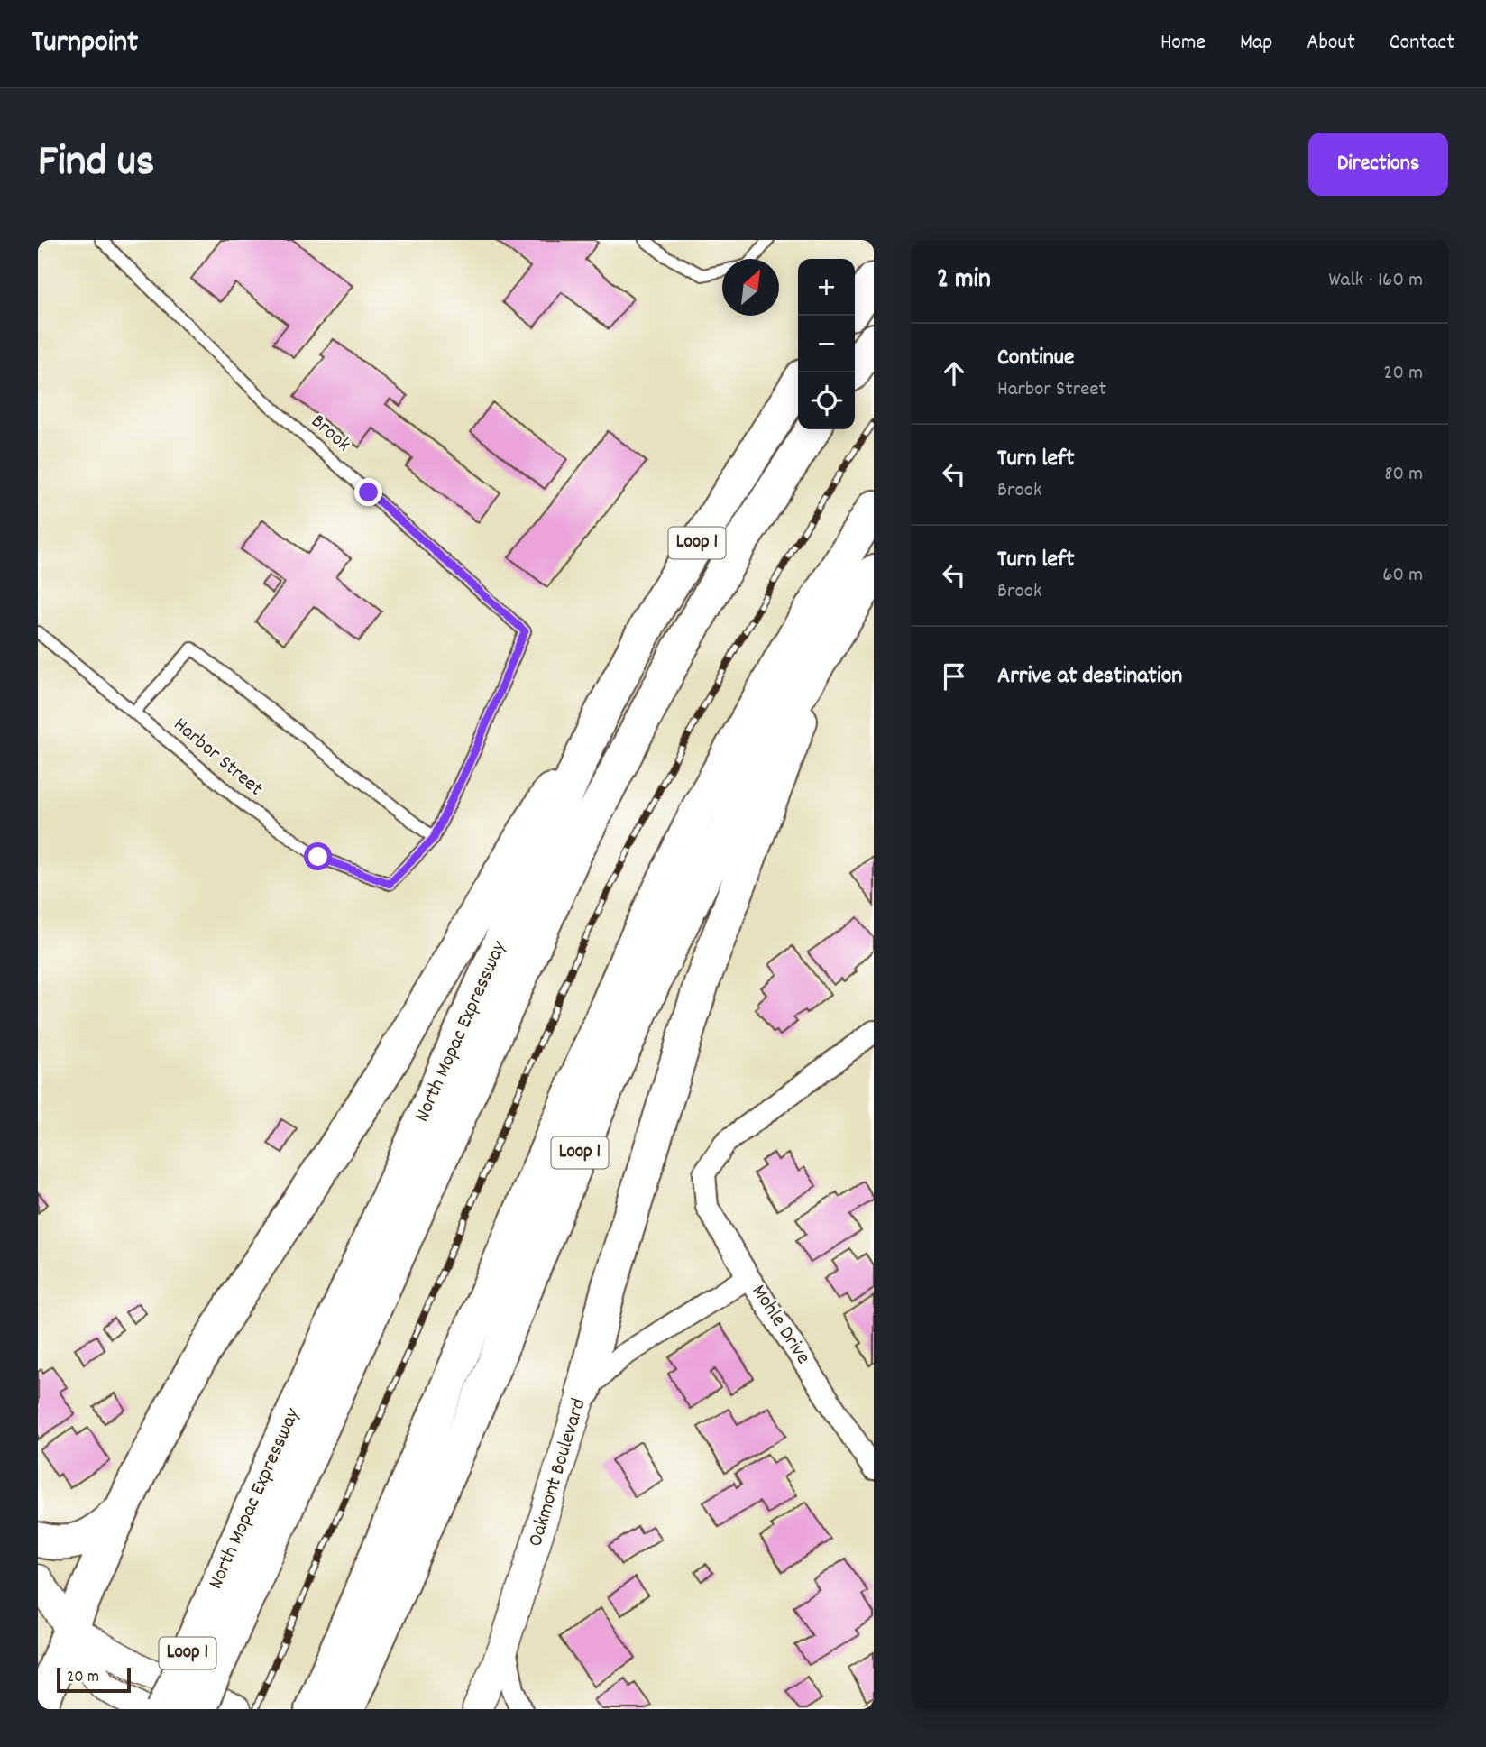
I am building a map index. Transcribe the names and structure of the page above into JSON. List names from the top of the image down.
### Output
{
  "streets": {
    "highway": ["Loop 1", "North Mopac Expressway"],
    "street": ["Mohle Drive", "Oakmont Boulevard"],
    "lane": ["Brook", "Harbor Street"]
  },
  "crossings": [
    ["Brook", "Harbor Street"],
    ["Mohle Drive", "Oakmont Boulevard"]
  ],
  "scale_bar": "20 m",
  "north": "top right",
  "page": {
    "header": "Turnpoint",
    "nav": [
      "Home",
      "Map",
      "About",
      "Contact"
    ],
    "title": "Find us",
    "buttons": "Directions",
    "heading": ["2 min", "Walk · 160 m"],
    "map_buttons": ["+", "−"],
    "list": [
      ["Continue", "Harbor Street", "20 m"],
      ["Turn left", "Brook", "80 m"],
      ["Turn left", "Brook", "60 m"],
      "Arrive at destination"
    ],
    "scale": "20 m"
  }
}
